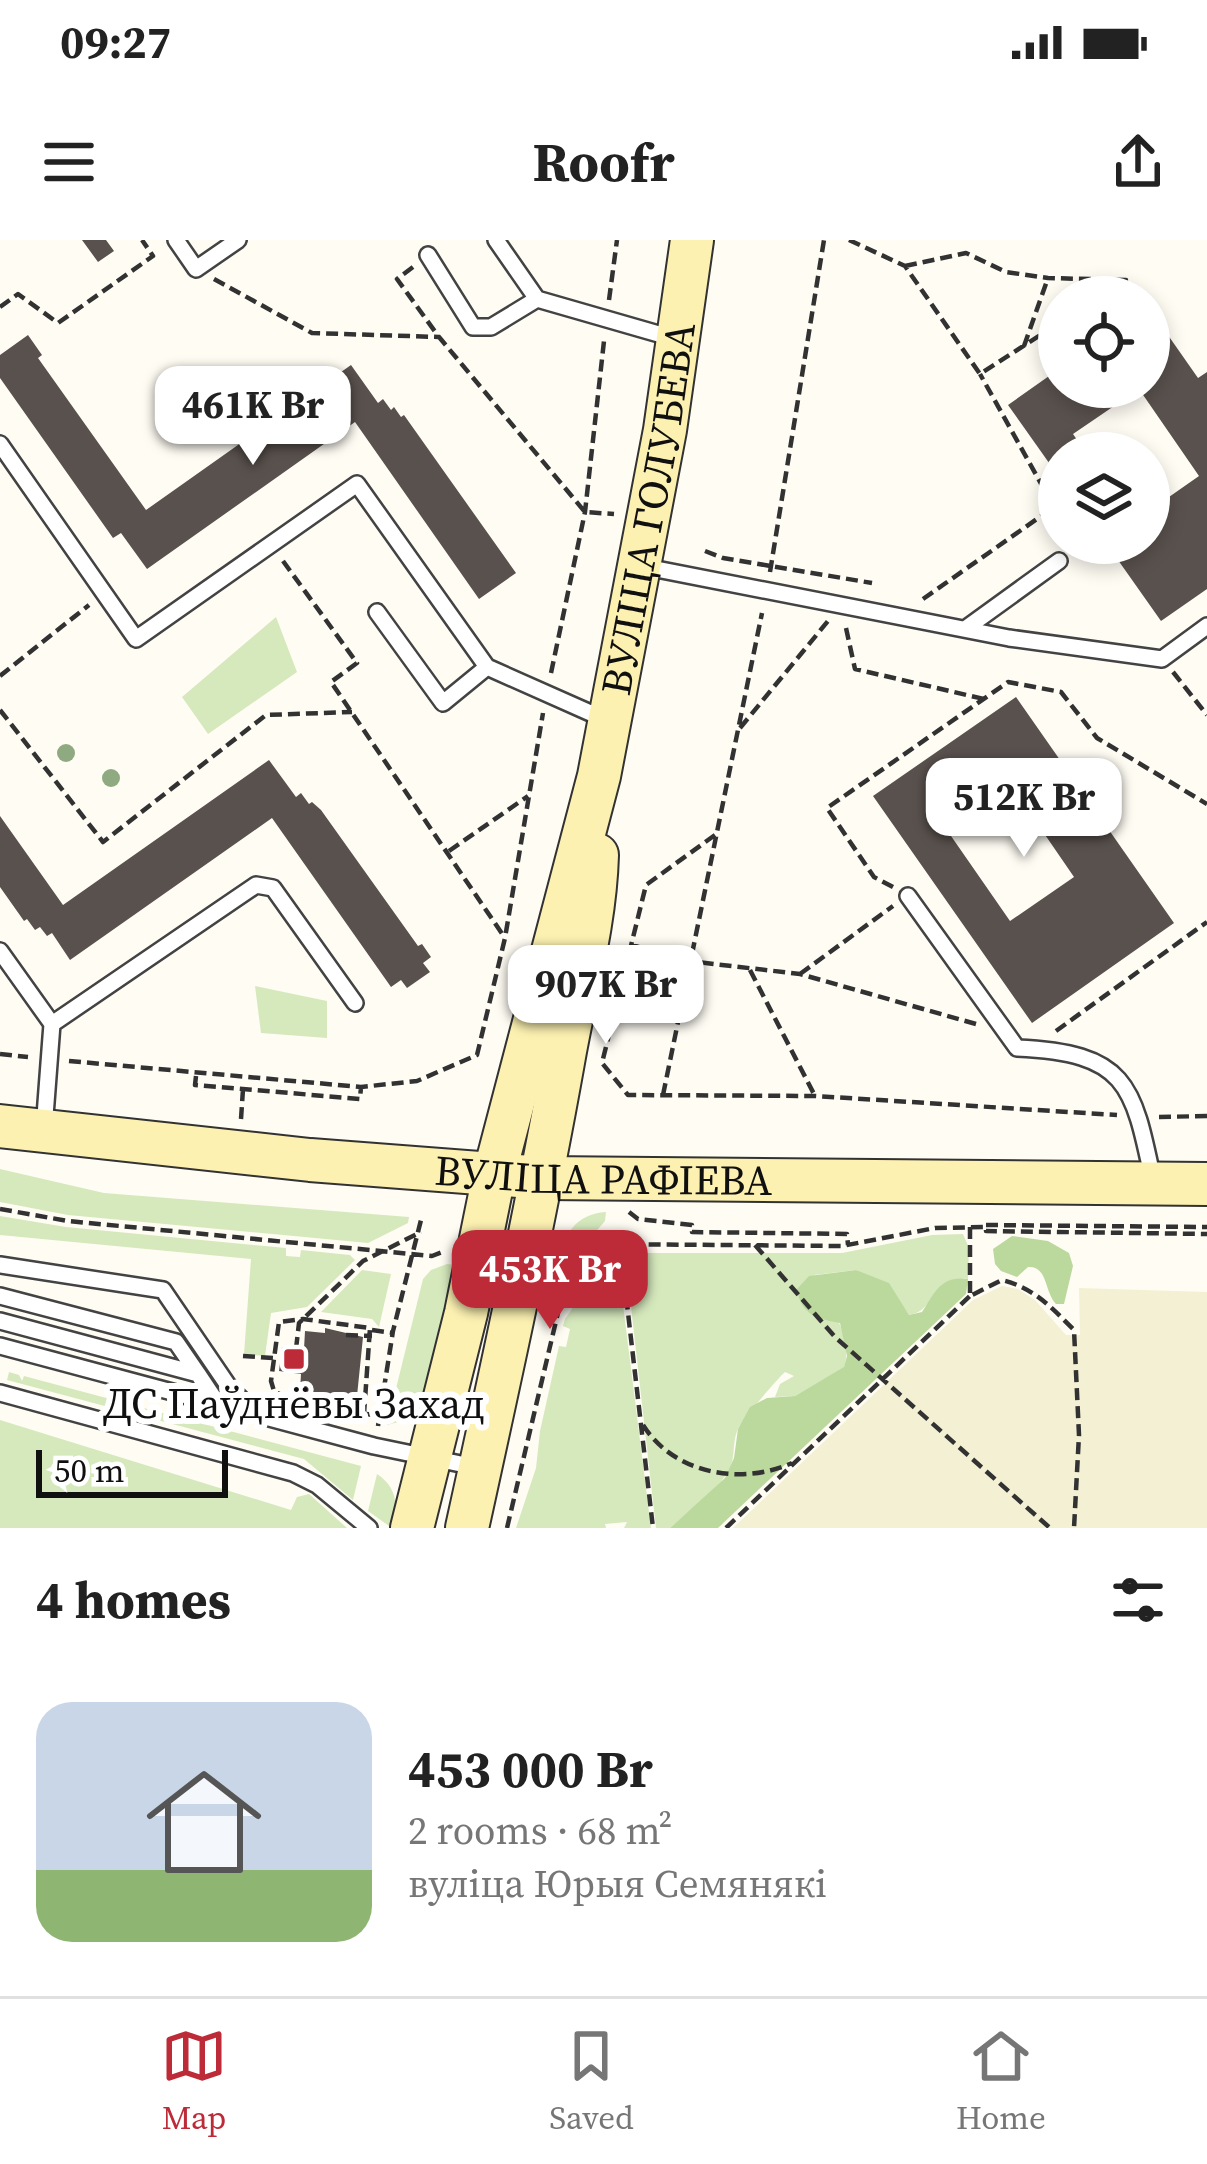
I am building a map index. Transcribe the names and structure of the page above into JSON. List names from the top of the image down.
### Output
{
  "streets": {
    "main road": ["ВУЛІЦА ГОЛУБЕВА", "ВУЛІЦА РАФІЕВА"]
  },
  "crossings": [
    ["ВУЛІЦА ГОЛУБЕВА", "ВУЛІЦА РАФІЕВА"]
  ],
  "places": {
    "transit": ["ДС Паўднёвы Захад"]
  },
  "scale_bar": "50 m",
  "page": {
    "status": "09:27",
    "header": "Roofr",
    "price": [
      "461K Br",
      "512K Br",
      "907K Br",
      "453K Br"
    ],
    "scale": "50 m",
    "heading": "4 homes",
    "list": [
      {
        "name": "453 000 Br",
        "note": "2 rooms · 68 m² · вуліца Юрыя Семянякі"
      }
    ],
    "tabs": ["Map", "Saved", "Home"]
  }
}
